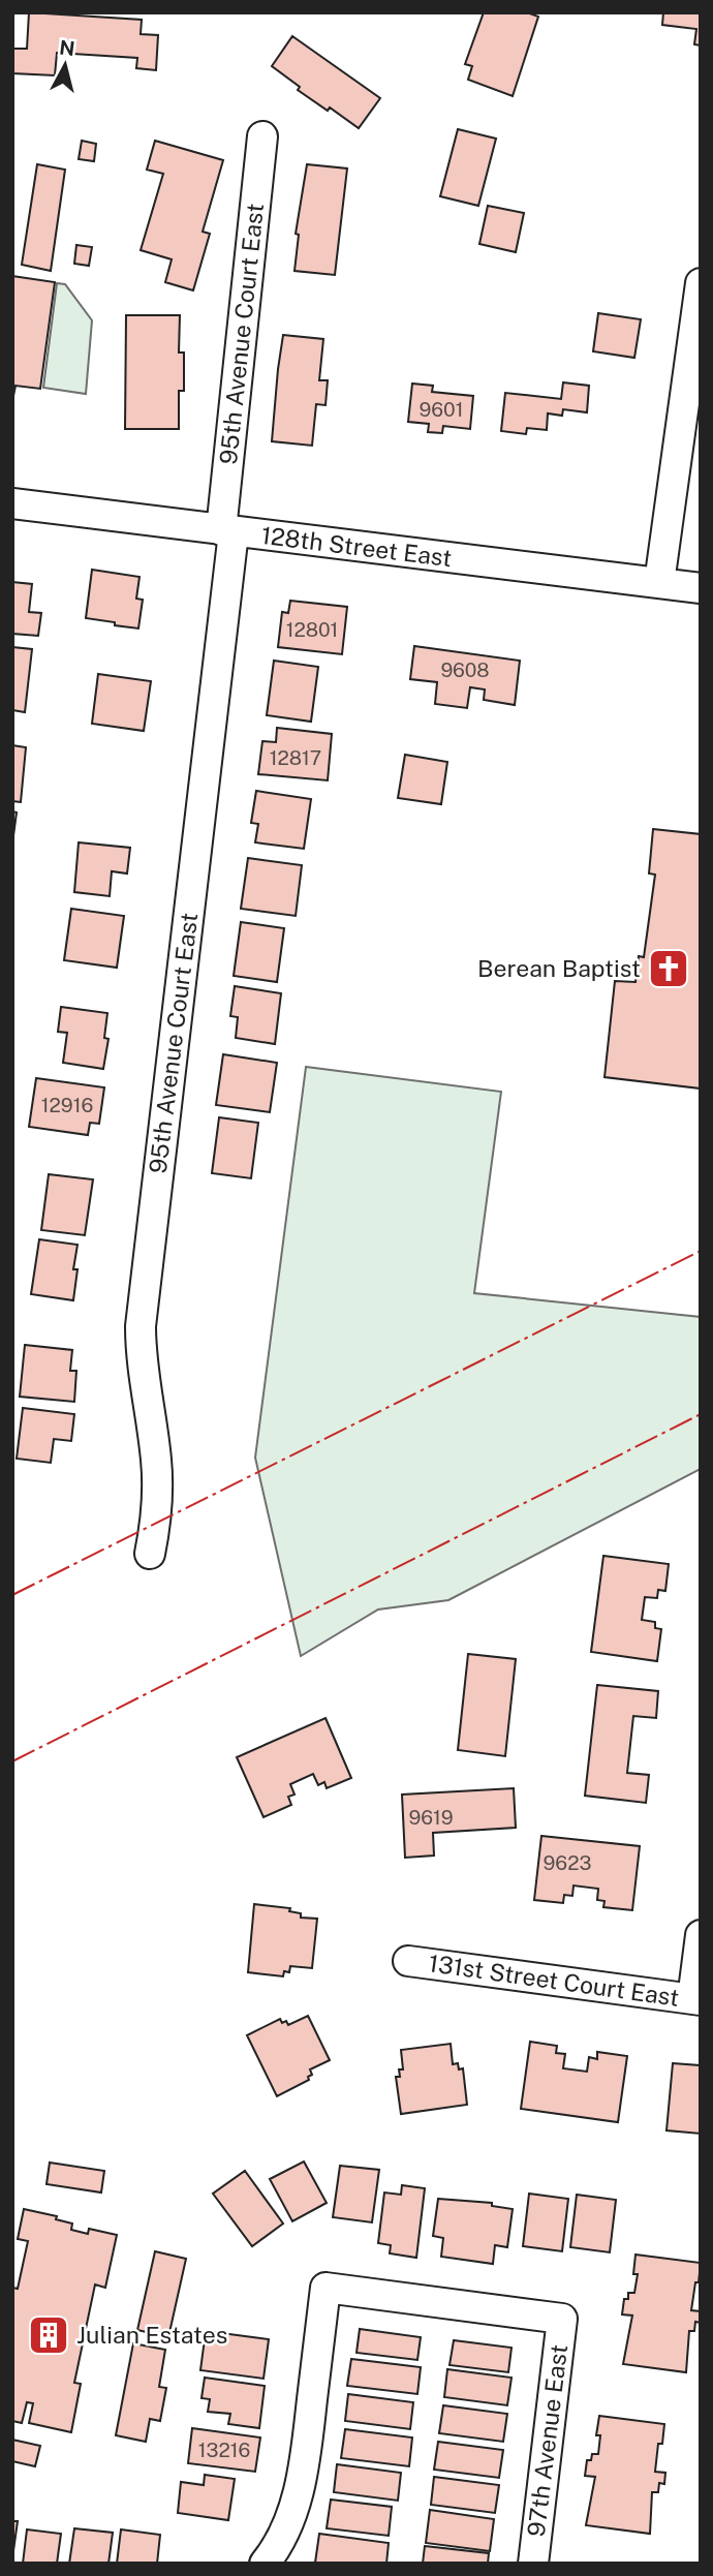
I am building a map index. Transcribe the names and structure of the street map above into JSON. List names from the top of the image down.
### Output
{
  "streets": {
    "street": [
      "95th Avenue Court East",
      "128th Street East",
      "131st Street Court East",
      "97th Avenue East"
    ]
  },
  "crossings": [
    ["95th Avenue Court East", "128th Street East"]
  ],
  "places": {
    "church": ["Berean Baptist"],
    "building": ["Julian Estates"]
  },
  "house_numbers": [
    "9601",
    "12801",
    "9608",
    "12817",
    "12916",
    "9619",
    "9623",
    "13216"
  ],
  "north": "top"
}
